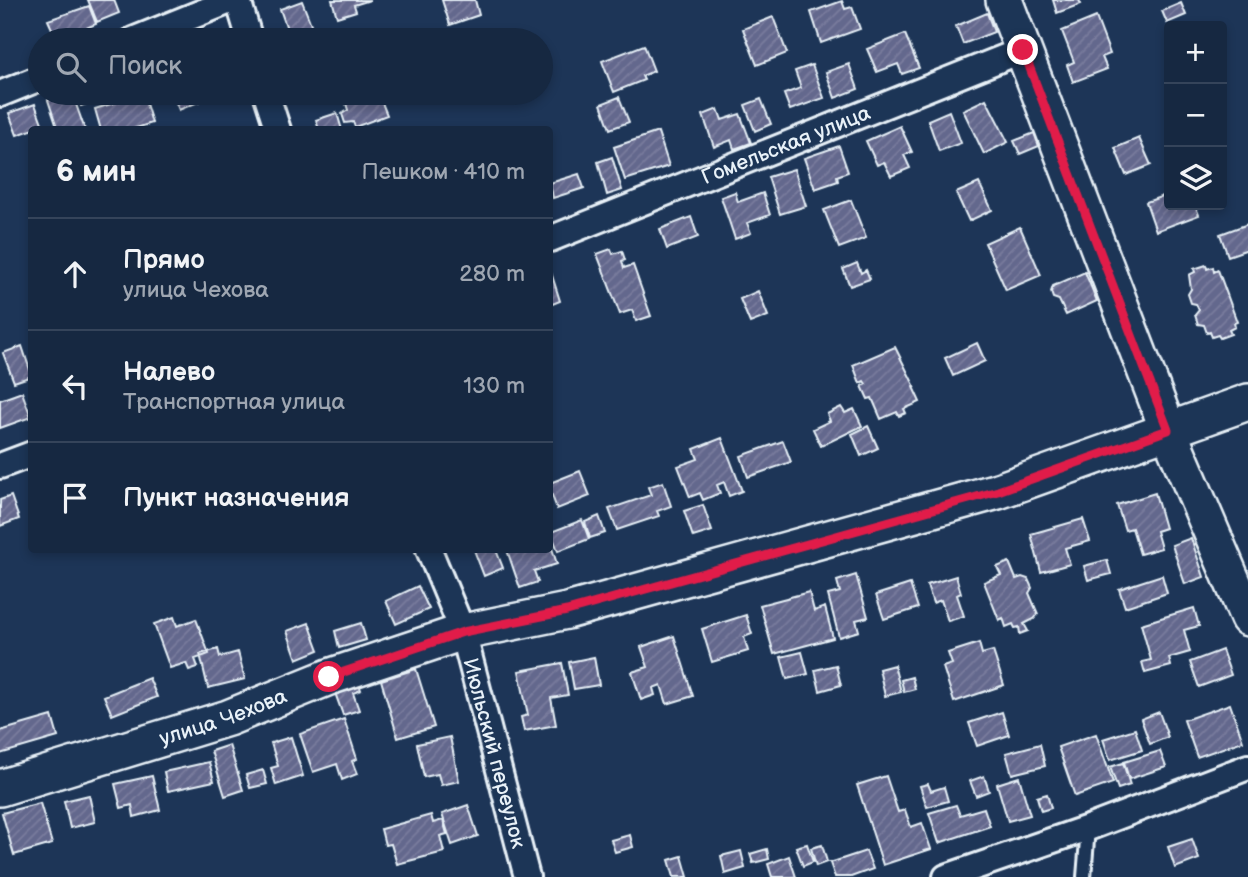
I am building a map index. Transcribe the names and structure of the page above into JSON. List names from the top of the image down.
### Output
{
  "streets": {
    "street": ["Гомельская улица", "улица Чехова", "Июльский переулок"]
  },
  "crossings": [
    ["улица Чехова", "Июльский переулок"]
  ],
  "page": {
    "map_buttons": ["+", "−"],
    "search": "Поиск",
    "heading": ["6 мин", "Пешком · 410 m"],
    "list": [
      ["Прямо", "улица Чехова", "280 m"],
      ["Налево", "Транспортная улица", "130 m"],
      "Пункт назначения"
    ]
  }
}
